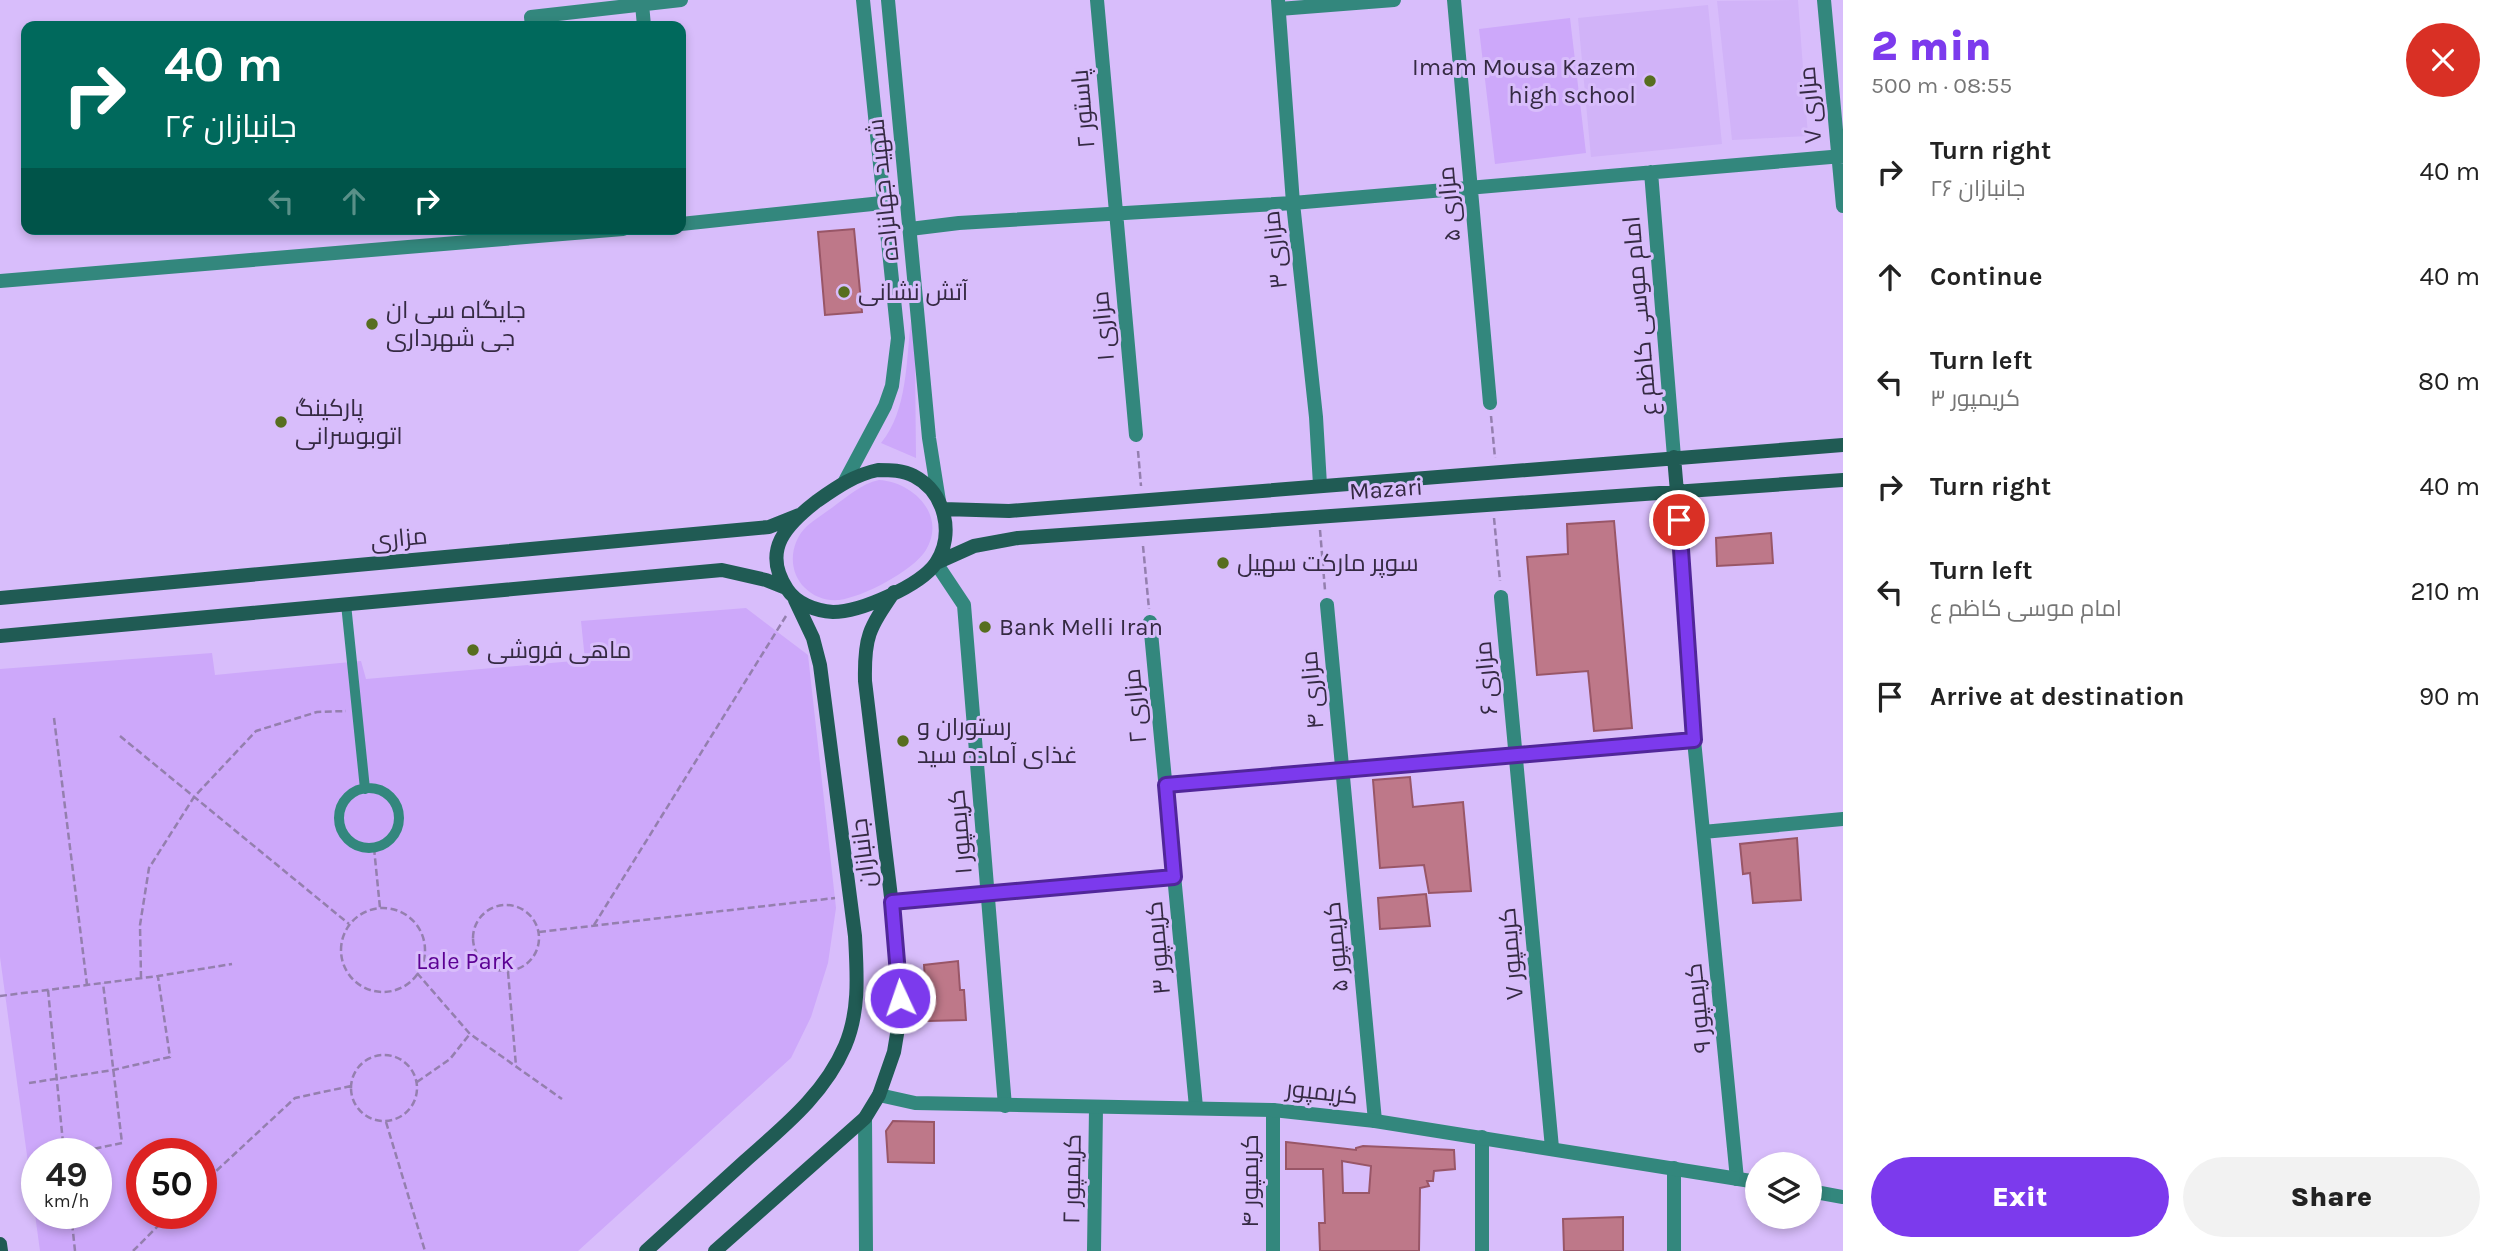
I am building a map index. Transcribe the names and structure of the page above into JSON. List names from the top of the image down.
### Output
{
  "streets": {
    "main road": ["Mazari", "مزاری", "جانبازان"],
    "street": [
      "مزاری ۷",
      "پاستور ۲",
      "شهید جهانزاده",
      "مزاری ۵",
      "مزاری ۳",
      "امام موسی کاظم ع",
      "مزاری ۱",
      "مزاری ۶",
      "مزاری ۴",
      "مزاری ۲",
      "کریمپور ۱",
      "کریمپور ۵",
      "کریمپور ۳",
      "کریمپور ۷",
      "کریمپور ۹",
      "کریمپور",
      "کریمپور ۲",
      "کریمپور ۴"
    ]
  },
  "crossings": [
    ["پاستور ۲", "مزاری ۱"],
    ["شهید جهانزاده", "Mazari"],
    ["شهید جهانزاده", "مزاری"],
    ["شهید جهانزاده", "کریمپور ۱"],
    ["شهید جهانزاده", "جانبازان"],
    ["مزاری ۳", "Mazari"],
    ["امام موسی کاظم ع", "Mazari"],
    ["Mazari", "مزاری"],
    ["Mazari", "کریمپور ۱"],
    ["Mazari", "جانبازان"],
    ["مزاری", "کریمپور ۱"],
    ["مزاری", "جانبازان"],
    ["مزاری ۶", "کریمپور ۷"],
    ["مزاری ۴", "کریمپور ۵"],
    ["مزاری ۲", "کریمپور ۳"],
    ["کریمپور ۱", "جانبازان"],
    ["کریمپور ۱", "کریمپور"],
    ["جانبازان", "کریمپور"],
    ["کریمپور ۵", "کریمپور"],
    ["کریمپور ۳", "کریمپور"],
    ["کریمپور ۷", "کریمپور"],
    ["کریمپور ۹", "کریمپور"],
    ["کریمپور", "کریمپور ۲"],
    ["کریمپور", "کریمپور ۴"]
  ],
  "parks": ["Lale Park"],
  "places": [
    "Imam Mousa Kazem high school",
    "آتش نشانی",
    "جایگاه سی ان جی شهرداری",
    "پارکینگ اتوبوسرانی",
    "سوپر مارکت سهیل",
    "Bank Melli Iran",
    "ماهی فروشی",
    "رستوران و غذای آماده سید"
  ],
  "page": {
    "heading": ["2 min", "500 m · 08:55"],
    "turn": ["40 m", "جانبازان ۲۶"],
    "list": [
      {
        "name": "Turn right",
        "note": "جانبازان ۲۶",
        "value": "40 m"
      },
      {
        "name": "Continue",
        "value": "40 m"
      },
      {
        "name": "Turn left",
        "note": "کریمپور ۳",
        "value": "80 m"
      },
      {
        "name": "Turn right",
        "value": "40 m"
      },
      {
        "name": "Turn left",
        "note": "امام موسی کاظم ع",
        "value": "210 m"
      },
      {
        "name": "Arrive at destination",
        "value": "90 m"
      }
    ],
    "speed": "49 km/h",
    "limit": "50",
    "buttons": ["Exit", "Share"]
  }
}
